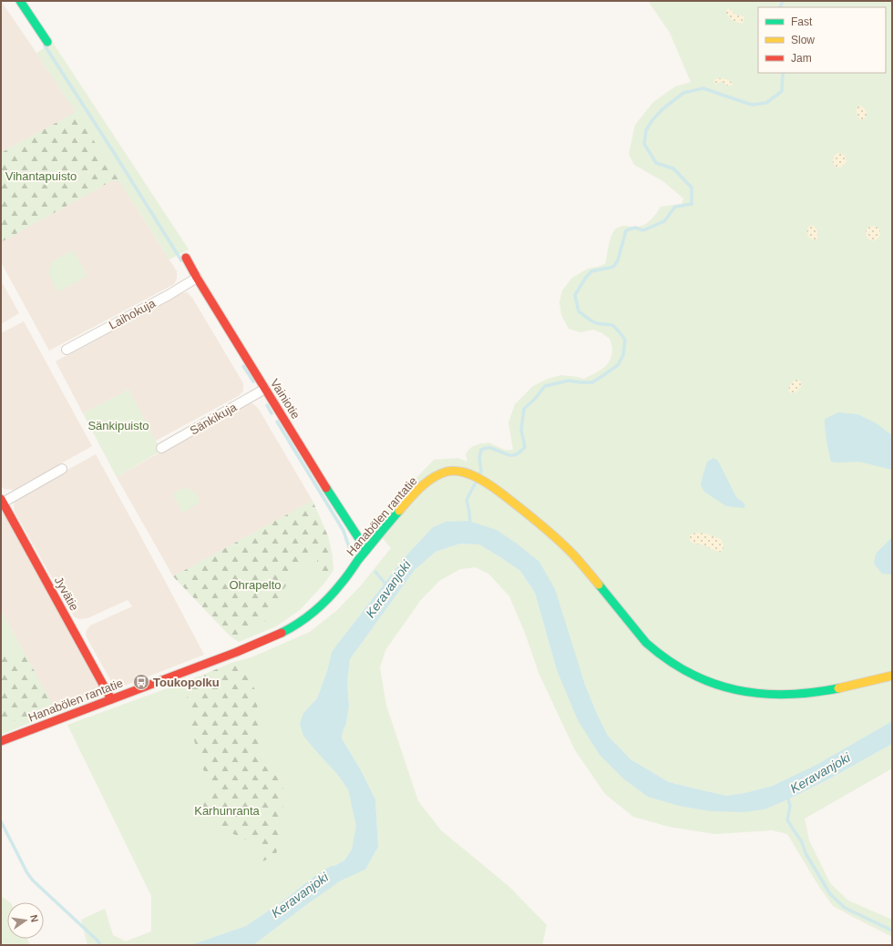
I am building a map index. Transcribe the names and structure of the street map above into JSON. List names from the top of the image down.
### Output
{
  "streets": {
    "street": [
      "Laihokuja",
      "Vainiotie",
      "Sänkikuja",
      "Hanabölen rantatie",
      "Jyvätie"
    ]
  },
  "crossings": [
    ["Laihokuja", "Vainiotie"],
    ["Vainiotie", "Sänkikuja"],
    ["Vainiotie", "Hanabölen rantatie"],
    ["Hanabölen rantatie", "Jyvätie"]
  ],
  "water": ["Keravanjoki"],
  "parks": [
    "Vihantapuisto",
    "Sänkipuisto",
    "Ohrapelto",
    "Karhunranta"
  ],
  "places": {
    "bus stop": ["Toukopolku"]
  },
  "legend": ["Fast", "Slow", "Jam"],
  "north": "right"
}
